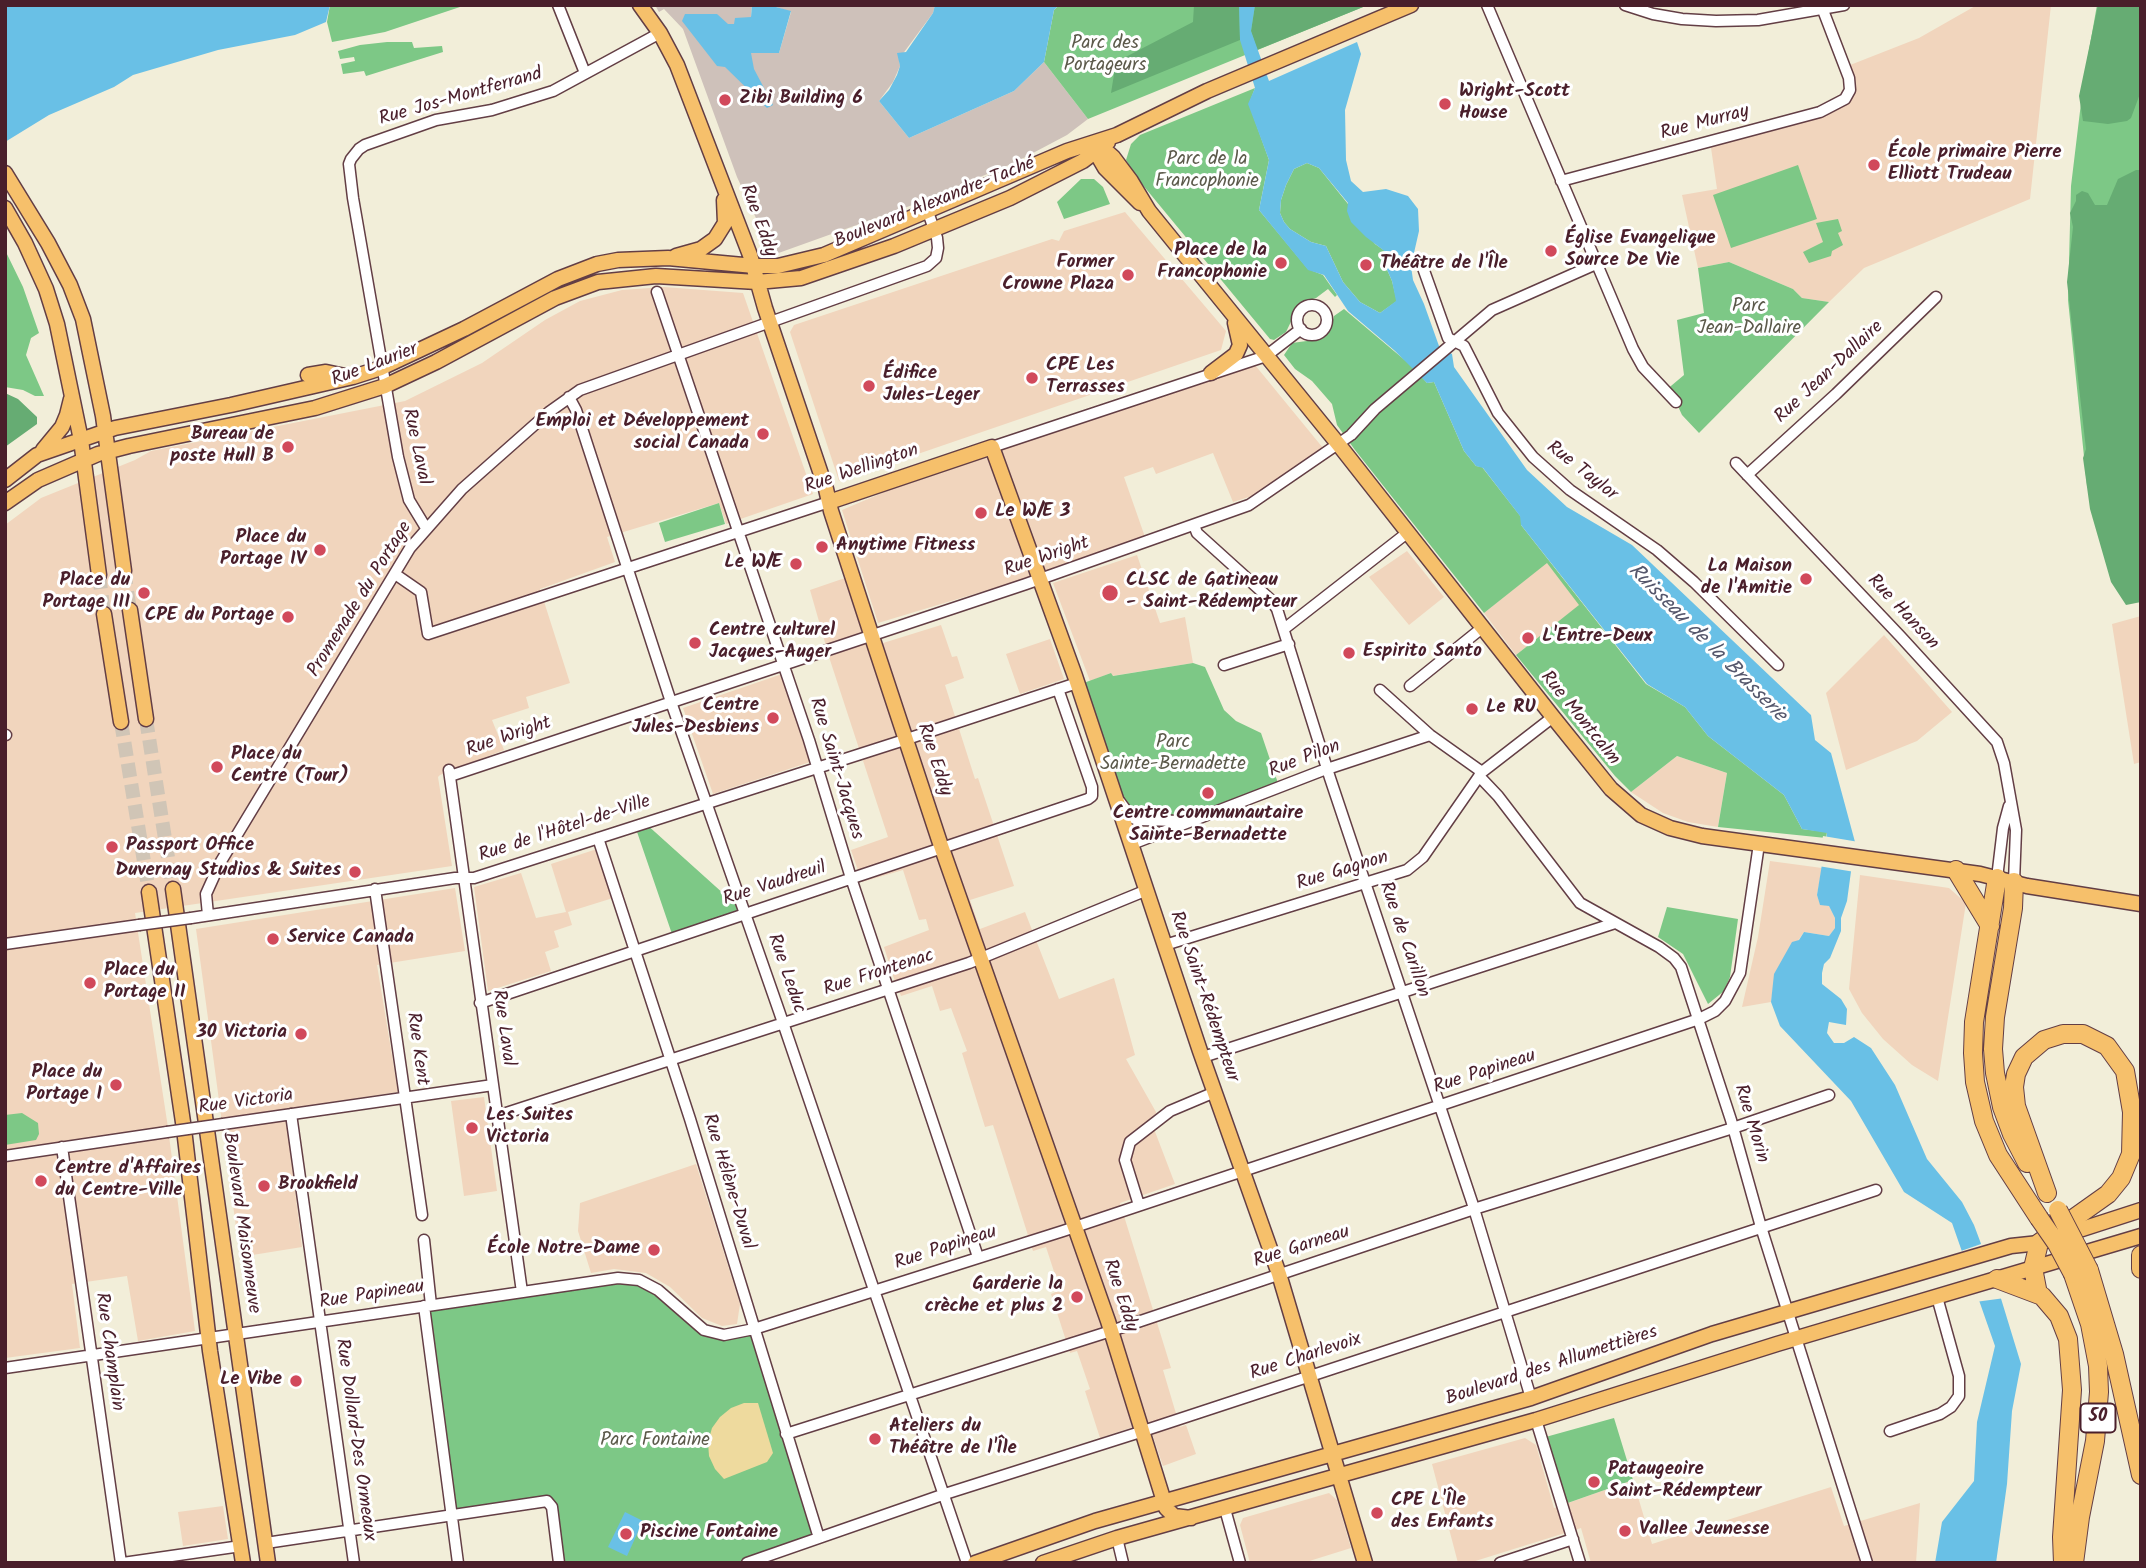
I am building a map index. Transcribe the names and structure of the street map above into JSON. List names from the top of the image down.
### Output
{
  "streets": {
    "highway": ["50"],
    "main road": [
      "Boulevard Alexandre-Taché",
      "Rue Eddy",
      "Rue Laurier",
      "Rue Wellington",
      "Rue Montcalm",
      "Rue Saint-Rédempteur",
      "Boulevard Maisonneuve",
      "Boulevard des Allumettières"
    ],
    "street": [
      "Rue Jos-Montferrand",
      "Rue Murray",
      "Rue Jean-Dallaire",
      "Rue Laval",
      "Rue Taylor",
      "Rue Wright",
      "Promenade du Portage",
      "Rue Hanson",
      "Rue Pilon",
      "Rue Saint-Jacques",
      "Rue de l'Hôtel-de-Ville",
      "Rue Gagnon",
      "Rue Vaudreuil",
      "Rue de Carillon",
      "Rue Leduc",
      "Rue Frontenac",
      "Rue Kent",
      "Rue Papineau",
      "Rue Victoria",
      "Rue Morin",
      "Rue Hélène-Duval",
      "Rue Garneau",
      "Rue Champlain",
      "Rue Charlevoix",
      "Rue Dollard-Des Ormeaux"
    ]
  },
  "crossings": [
    ["Rue Jos-Montferrand", "Rue Eddy"],
    ["Rue Jos-Montferrand", "Rue Laurier"],
    ["Rue Jos-Montferrand", "Rue Laval"],
    ["Boulevard Alexandre-Taché", "Rue Eddy"],
    ["Boulevard Alexandre-Taché", "Rue Laurier"],
    ["Boulevard Alexandre-Taché", "Promenade du Portage"],
    ["Boulevard Alexandre-Taché", "Rue Montcalm"],
    ["Rue Eddy", "Rue Laurier"],
    ["Rue Eddy", "Rue Wellington"],
    ["Rue Eddy", "Rue Wright"],
    ["Rue Eddy", "Promenade du Portage"],
    ["Rue Eddy", "Rue de l'Hôtel-de-Ville"],
    ["Rue Eddy", "Rue Vaudreuil"],
    ["Rue Eddy", "Rue Frontenac"],
    ["Rue Eddy", "Rue Papineau"],
    ["Rue Eddy", "Rue Garneau"],
    ["Rue Eddy", "Rue Charlevoix"],
    ["Rue Eddy", "Boulevard des Allumettières"],
    ["Rue Laurier", "Rue Laval"],
    ["Rue Jean-Dallaire", "Rue Hanson"],
    ["Rue Laval", "Rue Wright"],
    ["Rue Laval", "Promenade du Portage"],
    ["Rue Laval", "Rue de l'Hôtel-de-Ville"],
    ["Rue Laval", "Rue Vaudreuil"],
    ["Rue Laval", "Rue Frontenac"],
    ["Rue Laval", "Rue Papineau"],
    ["Rue Laval", "Rue Victoria"],
    ["Rue Wellington", "Promenade du Portage"],
    ["Rue Wellington", "Rue Montcalm"],
    ["Rue Wellington", "Rue Saint-Jacques"],
    ["Rue Wellington", "Rue Leduc"],
    ["Rue Wellington", "Rue Saint-Rédempteur"],
    ["Rue Taylor", "Rue Wright"],
    ["Rue Wright", "Rue Montcalm"],
    ["Rue Wright", "Rue Saint-Jacques"],
    ["Rue Wright", "Rue de Carillon"],
    ["Rue Wright", "Rue Leduc"],
    ["Rue Wright", "Rue Saint-Rédempteur"],
    ["Promenade du Portage", "Rue Saint-Jacques"],
    ["Promenade du Portage", "Rue de l'Hôtel-de-Ville"],
    ["Promenade du Portage", "Rue Leduc"],
    ["Rue Hanson", "Rue Montcalm"],
    ["Rue Hanson", "50"],
    ["Rue Montcalm", "Rue Gagnon"],
    ["Rue Montcalm", "Rue Papineau"],
    ["Rue Montcalm", "50"],
    ["Rue Pilon", "Rue de Carillon"],
    ["Rue Pilon", "Rue Saint-Rédempteur"],
    ["Rue Pilon", "Rue Morin"],
    ["Rue Saint-Jacques", "Rue de l'Hôtel-de-Ville"],
    ["Rue Saint-Jacques", "Rue Vaudreuil"],
    ["Rue Saint-Jacques", "Rue Frontenac"],
    ["Rue Saint-Jacques", "Rue Papineau"],
    ["Rue de l'Hôtel-de-Ville", "Rue Vaudreuil"],
    ["Rue de l'Hôtel-de-Ville", "Rue Leduc"],
    ["Rue de l'Hôtel-de-Ville", "Rue Saint-Rédempteur"],
    ["Rue de l'Hôtel-de-Ville", "Rue Kent"],
    ["Rue de l'Hôtel-de-Ville", "Rue Hélène-Duval"],
    ["Rue Gagnon", "Rue de Carillon"],
    ["Rue Gagnon", "Rue Saint-Rédempteur"],
    ["Rue Gagnon", "Rue Morin"],
    ["Rue Vaudreuil", "Rue Leduc"],
    ["Rue Vaudreuil", "Rue Hélène-Duval"],
    ["Rue de Carillon", "Rue Papineau"],
    ["Rue de Carillon", "Rue Garneau"],
    ["Rue de Carillon", "Rue Charlevoix"],
    ["Rue de Carillon", "Boulevard des Allumettières"],
    ["Rue Leduc", "Rue Frontenac"],
    ["Rue Leduc", "Rue Papineau"],
    ["Rue Leduc", "Rue Garneau"],
    ["Rue Leduc", "Rue Charlevoix"],
    ["Rue Frontenac", "Rue Saint-Rédempteur"],
    ["Rue Frontenac", "Rue Hélène-Duval"],
    ["Rue Saint-Rédempteur", "Rue Papineau"],
    ["Rue Saint-Rédempteur", "Rue Garneau"],
    ["Rue Saint-Rédempteur", "Rue Charlevoix"],
    ["Rue Saint-Rédempteur", "Boulevard des Allumettières"],
    ["Rue Kent", "Rue Victoria"],
    ["Rue Papineau", "Rue Morin"],
    ["Rue Papineau", "Rue Hélène-Duval"],
    ["Rue Papineau", "Boulevard Maisonneuve"],
    ["Rue Papineau", "Rue Champlain"],
    ["Rue Papineau", "Rue Dollard-Des Ormeaux"],
    ["Rue Victoria", "Rue Champlain"],
    ["Rue Victoria", "Rue Dollard-Des Ormeaux"],
    ["Rue Morin", "Rue Garneau"],
    ["Rue Morin", "Rue Charlevoix"],
    ["Rue Morin", "Boulevard des Allumettières"],
    ["Rue Hélène-Duval", "Rue Garneau"],
    ["Rue Hélène-Duval", "Rue Charlevoix"]
  ],
  "water": ["Ruisseau de la Brasserie"],
  "parks": [
    "Parc des Portageurs",
    "Parc de la Francophonie",
    "Parc Jean-Dallaire",
    "Parc Sainte-Bernadette",
    "Parc Fontaine"
  ],
  "places": [
    "Zibi Building 6",
    "Wright-Scott House",
    "École primaire Pierre Elliott Trudeau",
    "Église Evangelique Source De Vie",
    "Place de la Francophonie",
    "Théâtre de l'Île",
    "Former Crowne Plaza",
    "CPE Les Terrasses",
    "Édifice Jules-Leger",
    "Emploi et Développement social Canada",
    "Bureau de poste Hull B",
    "Le W/E 3",
    "Anytime Fitness",
    "Place du Portage IV",
    "Le W/E",
    "La Maison de l'Amitie",
    "Place du Portage III",
    "CLSC de Gatineau - Saint-Rédempteur",
    "CPE du Portage",
    "L'Entre-Deux",
    "Centre culturel Jacques-Auger",
    "Espirito Santo",
    "Le RU",
    "Centre Jules-Desbiens",
    "Place du Centre (Tour)",
    "Centre communautaire Sainte-Bernadette",
    "Passport Office",
    "Duvernay Studios & Suites",
    "Service Canada",
    "Place du Portage II",
    "30 Victoria",
    "Place du Portage I",
    "Les Suites Victoria",
    "Centre d'Affaires du Centre-Ville",
    "Brookfield",
    "École Notre-Dame",
    "Garderie la crèche et plus 2",
    "Le Vibe",
    "Ateliers du Théâtre de l'Île",
    "Pataugeoire Saint-Rédempteur",
    "CPE L'Île des Enfants",
    "Vallee Jeunesse",
    "Piscine Fontaine"
  ]
}
